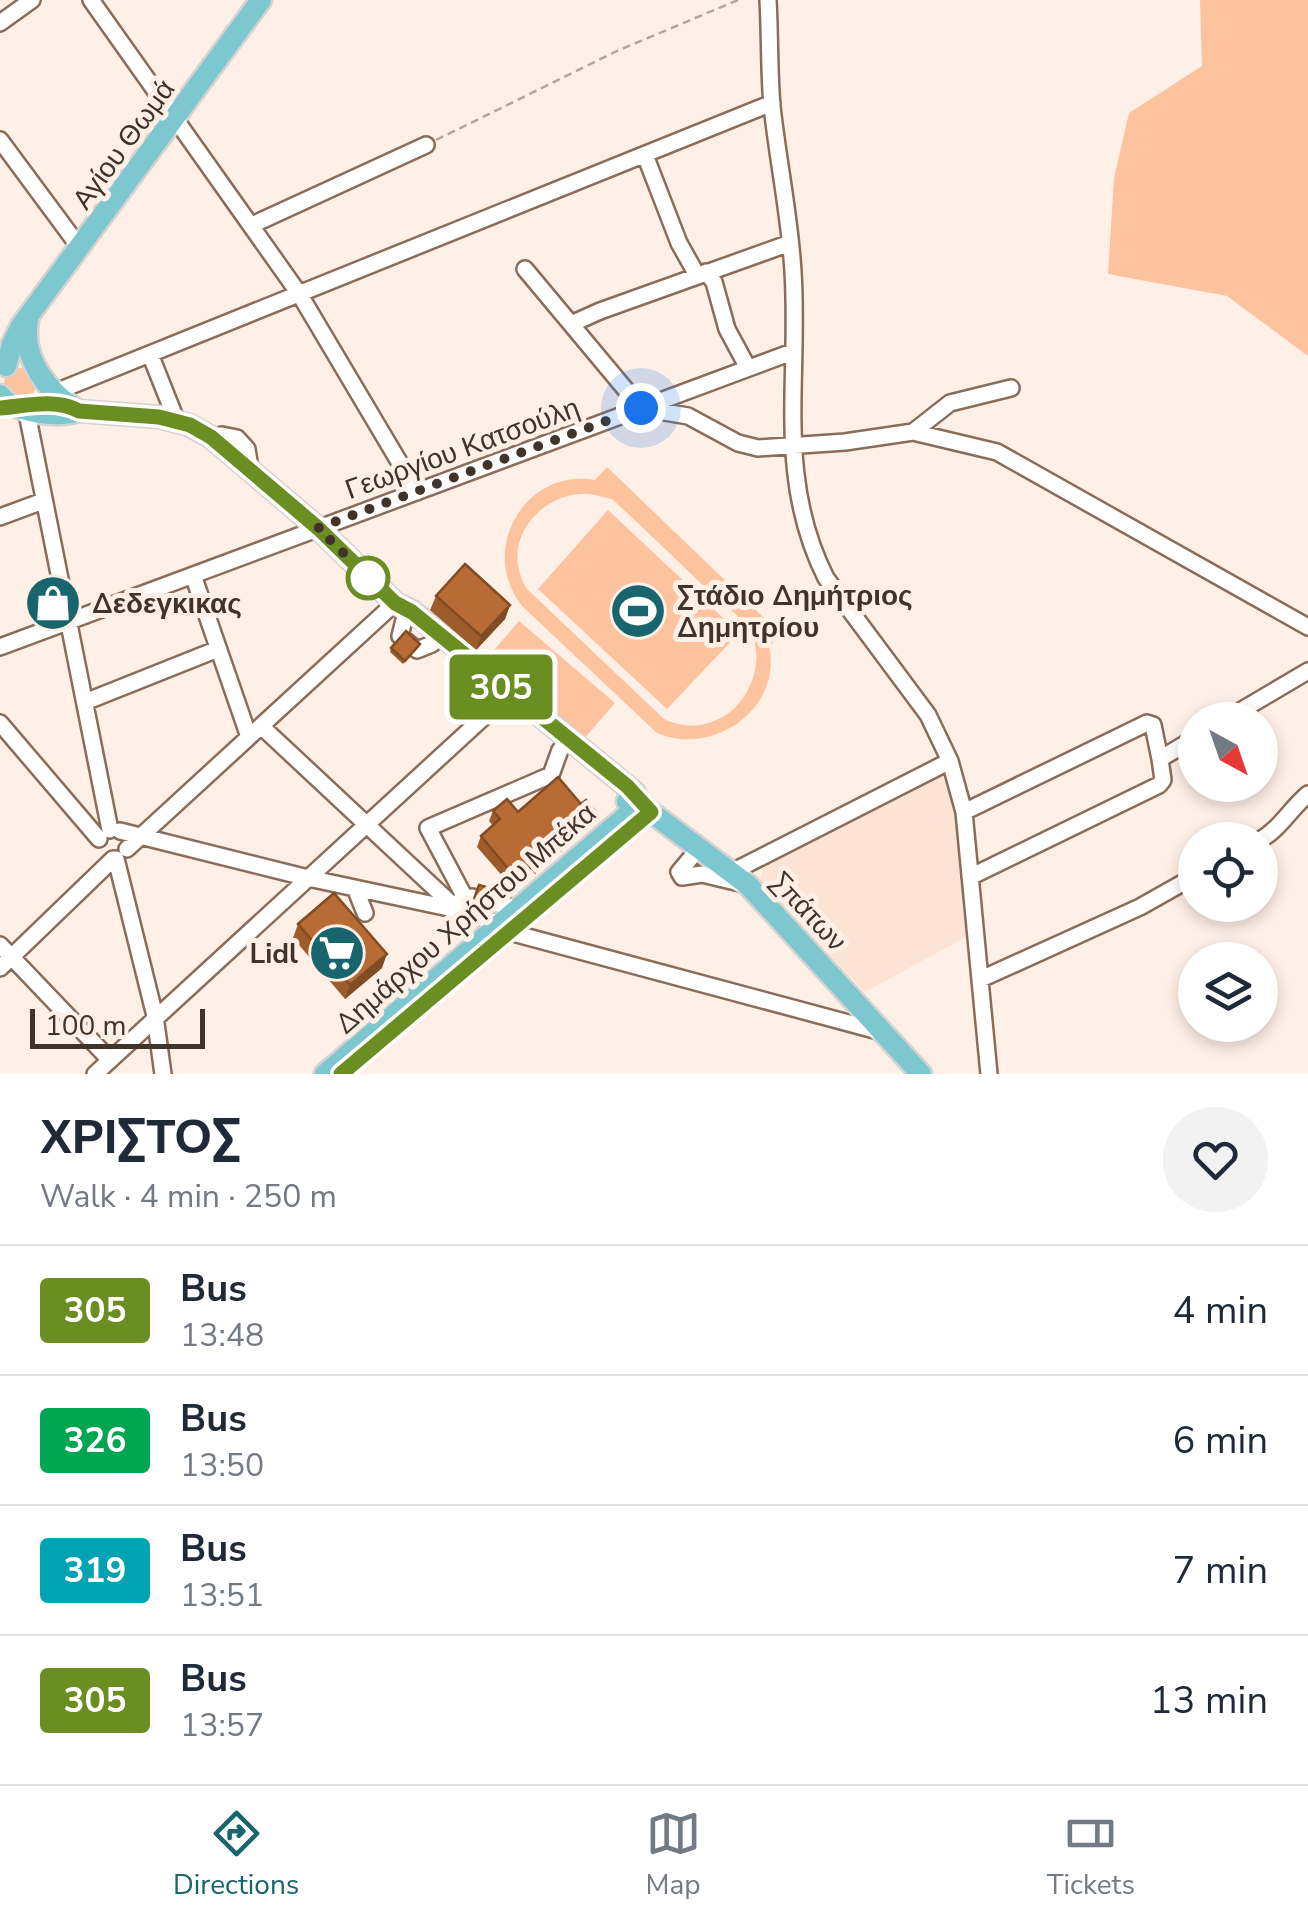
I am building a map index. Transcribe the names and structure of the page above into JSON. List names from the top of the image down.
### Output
{
  "streets": {
    "main road": ["Αγίου Θωμά", "Σπάτων", "Δημάρχου Χρήστου Μπέκα"],
    "street": ["Γεωργίου Κατσούλη"]
  },
  "crossings": [
    ["Σπάτων", "Δημάρχου Χρήστου Μπέκα"]
  ],
  "places": {
    "shop": ["Δεδεγκικας"],
    "sports": ["Στάδιο Δημήτριος Δημητρίου"],
    "supermarket": ["Lidl"]
  },
  "lines": ["bus line 305"],
  "scale_bar": "100 m",
  "north": "bottom right",
  "page": {
    "on_map": "305",
    "scale": "100 m",
    "heading": ["ΧΡΙΣΤΟΣ", "Walk · 4 min · 250 m"],
    "list": [
      {
        "mark": "305",
        "name": "Bus",
        "note": "13:48",
        "value": "4 min"
      },
      {
        "mark": "326",
        "name": "Bus",
        "note": "13:50",
        "value": "6 min"
      },
      {
        "mark": "319",
        "name": "Bus",
        "note": "13:51",
        "value": "7 min"
      },
      {
        "mark": "305",
        "name": "Bus",
        "note": "13:57",
        "value": "13 min"
      }
    ],
    "tabs": ["Directions", "Map", "Tickets"]
  }
}
